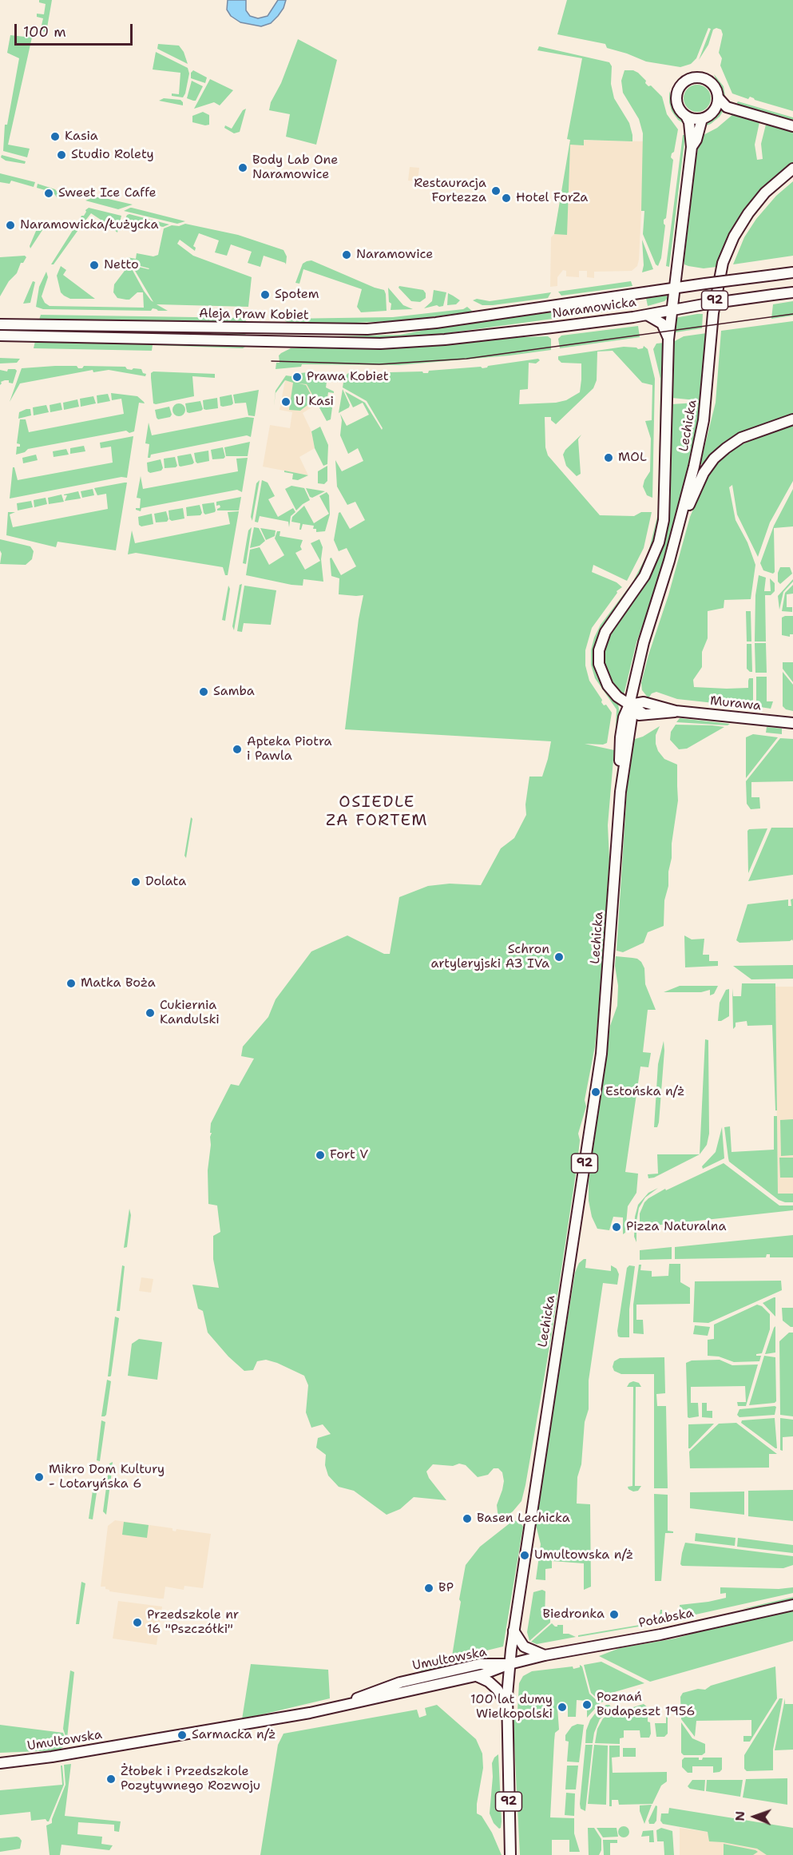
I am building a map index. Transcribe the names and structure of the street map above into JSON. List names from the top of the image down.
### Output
{
  "streets": {
    "street": [
      "92",
      "Naramowicka",
      "Aleja Praw Kobiet",
      "Lechicka",
      "Murawa",
      "Połabska",
      "Umultowska"
    ]
  },
  "crossings": [
    ["Naramowicka", "Aleja Praw Kobiet"],
    ["Naramowicka", "Lechicka"],
    ["Lechicka", "Murawa"],
    ["Lechicka", "Połabska"],
    ["Lechicka", "Umultowska"],
    ["Połabska", "Umultowska"]
  ],
  "districts": ["OSIEDLE ZA FORTEM"],
  "places": [
    "Kasia",
    "Studio Rolety",
    "Body Lab One Naramowice",
    "Restauracja Fortezza",
    "Sweet Ice Caffe",
    "Hotel ForZa",
    "Naramowicka/Łużycka",
    "Naramowice",
    "Netto",
    "Społem",
    "Prawa Kobiet",
    "U Kasi",
    "MOL",
    "Samba",
    "Apteka Piotra i Pawla",
    "Dolata",
    "Schron artyleryjski A3 IVa",
    "Matka Boża",
    "Cukiernia Kandulski",
    "Estońska n/ż",
    "Fort V",
    "Pizza Naturalna",
    "Mikro Dom Kultury - Lotaryńska 6",
    "Basen Lechicka",
    "Umultowska n/ż",
    "BP",
    "Biedronka",
    "Przedszkole nr 16 \"Pszczółki\"",
    "Poznań Budapeszt 1956",
    "100 lat dumy Wielkopolski",
    "Sarmacka n/ż",
    "Żłobek i Przedszkole Pozytywnego Rozwoju"
  ],
  "scale_bar": "100 m",
  "north": "left"
}
